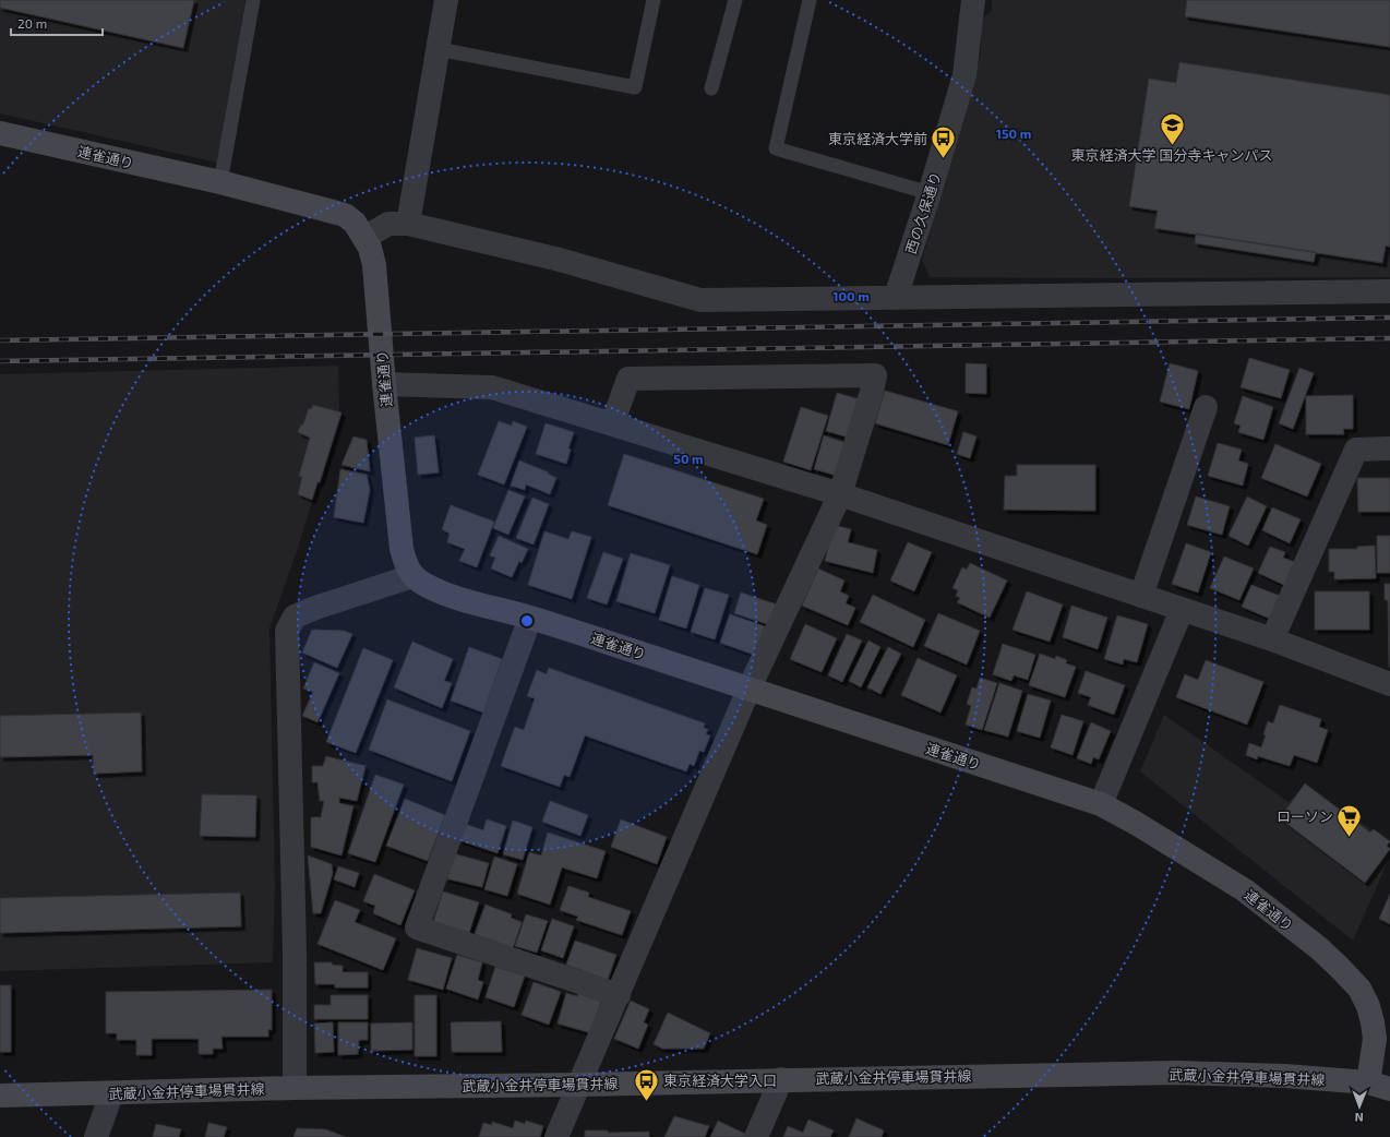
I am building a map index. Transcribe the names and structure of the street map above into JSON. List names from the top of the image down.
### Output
{
  "streets": {
    "main road": ["連雀通り", "武蔵小金井停車場貫井線"],
    "street": ["西の久保通り"]
  },
  "crossings": [
    ["連雀通り", "武蔵小金井停車場貫井線"]
  ],
  "places": {
    "school or university": ["東京経済大学 国分寺キャンパス"],
    "bus stop": ["東京経済大学前", "東京経済大学入口"],
    "supermarket": ["ローソン"]
  },
  "scale_bar": "20 m",
  "north": "bottom",
  "rings": ["150 m", "100 m", "50 m"]
}
